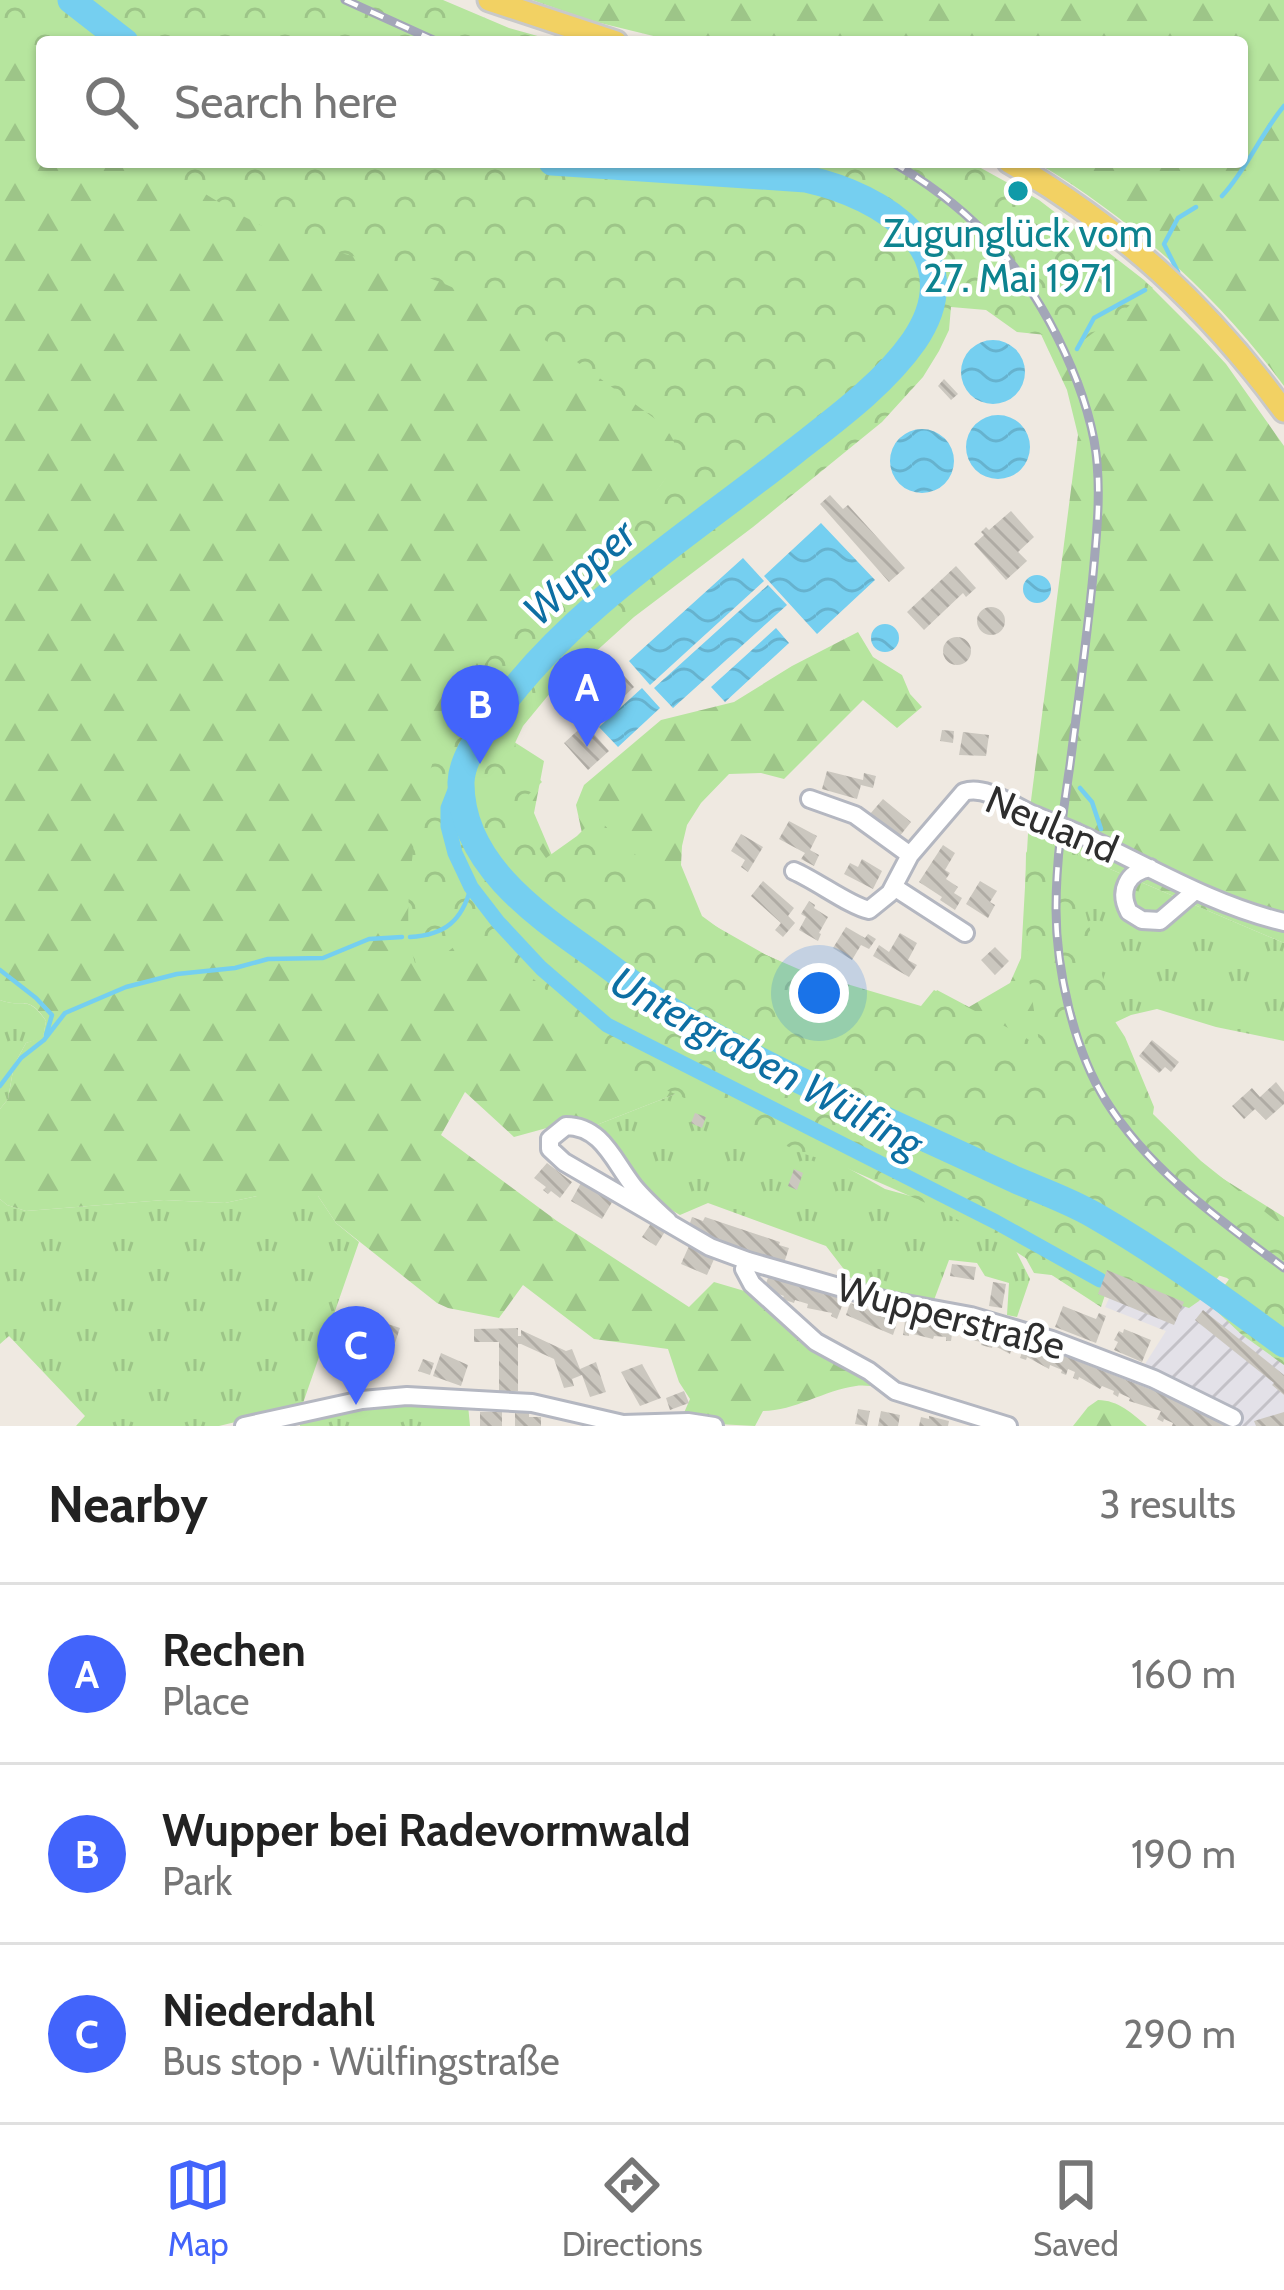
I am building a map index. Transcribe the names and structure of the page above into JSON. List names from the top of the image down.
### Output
{
  "streets": {
    "street": ["Neuland", "Wupperstraße"]
  },
  "water": ["Wupper", "Untergraben Wülfing"],
  "places": ["Zugunglück vom 27. Mai 1971"],
  "page": {
    "search": "Search here",
    "pins": ["A", "B", "C"],
    "heading": ["Nearby", "3 results"],
    "list": [
      {
        "mark": "A",
        "name": "Rechen",
        "note": "Place",
        "value": "160 m"
      },
      {
        "mark": "B",
        "name": "Wupper bei Radevormwald",
        "note": "Park",
        "value": "190 m"
      },
      {
        "mark": "C",
        "name": "Niederdahl",
        "note": "Bus stop · Wülfingstraße",
        "value": "290 m"
      }
    ],
    "nav": ["Map", "Directions", "Saved"]
  }
}
